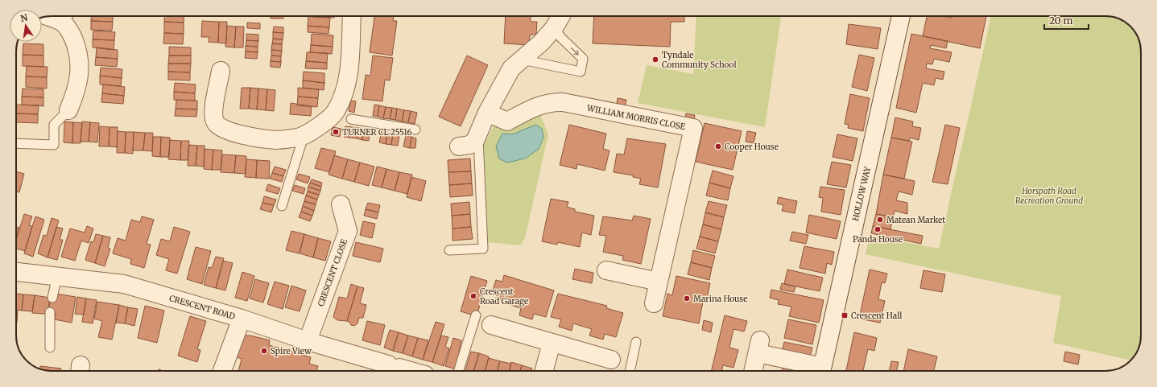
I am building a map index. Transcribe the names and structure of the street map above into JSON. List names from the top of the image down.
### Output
{
  "streets": {
    "street": [
      "WILLIAM MORRIS CLOSE",
      "HOLLOW WAY",
      "CRESCENT CLOSE",
      "CRESCENT ROAD"
    ]
  },
  "crossings": [
    ["CRESCENT CLOSE", "CRESCENT ROAD"]
  ],
  "parks": ["Horspath Road Recreation Ground"],
  "places": {
    "other": [
      "Tyndale Community School",
      "TURNER CL 25516",
      "Cooper House",
      "Matean Market",
      "Panda House",
      "Crescent Road Garage",
      "Marina House",
      "Spire View"
    ],
    "transit": ["Crescent Hall"]
  },
  "scale_bar": "20 m",
  "north": "top"
}
